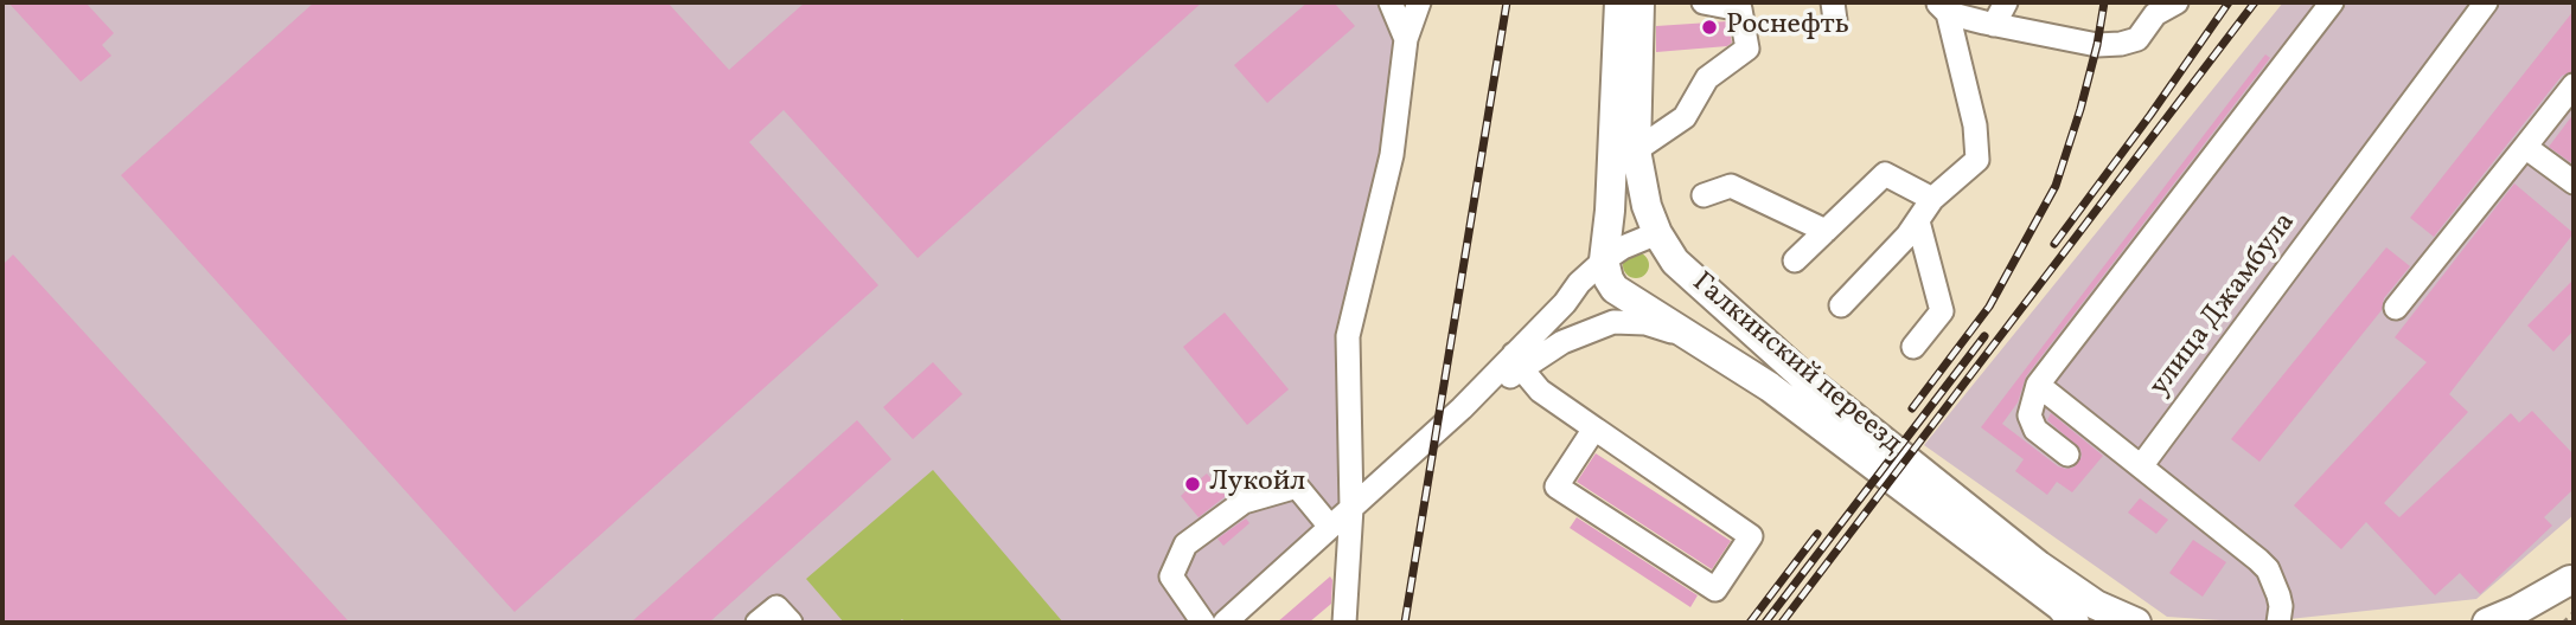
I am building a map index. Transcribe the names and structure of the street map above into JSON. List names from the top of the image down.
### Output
{
  "streets": {
    "main road": ["Галкинский переезд"],
    "street": ["улица Джамбула"]
  },
  "places": ["Роснефть", "Лукойл"]
}
